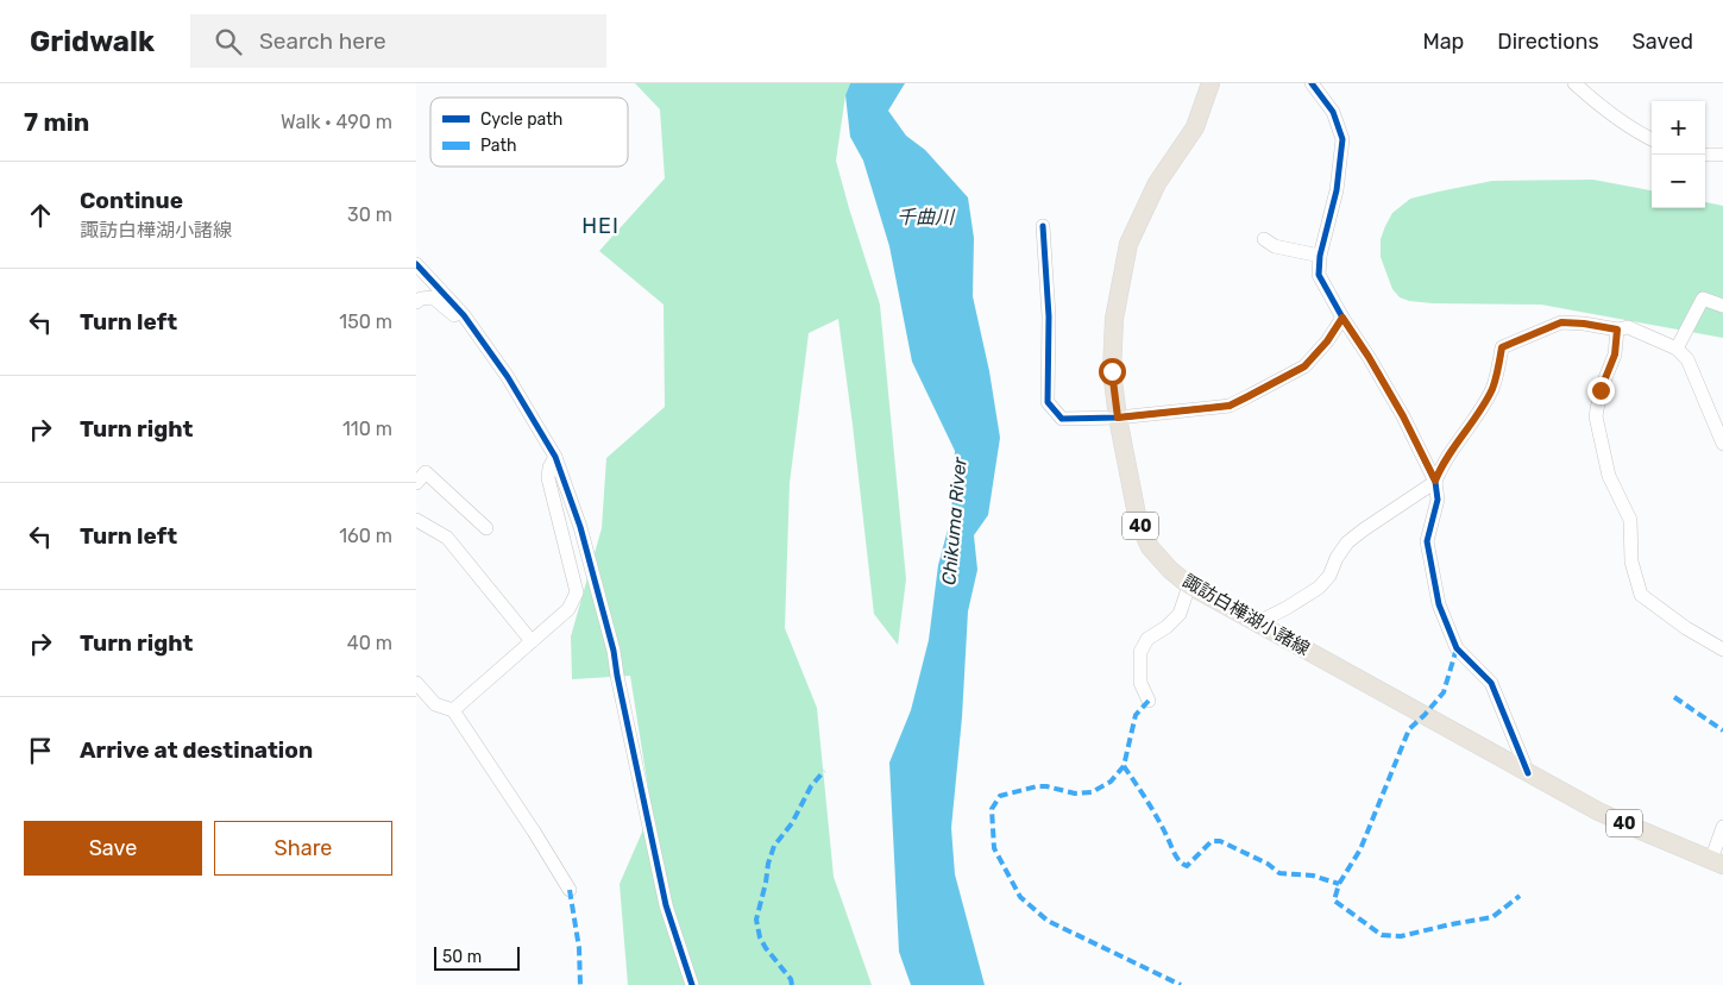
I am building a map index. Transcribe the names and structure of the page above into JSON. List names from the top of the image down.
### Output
{
  "streets": {
    "main road": ["40", "諏訪白樺湖小諸線"]
  },
  "districts": ["HEI"],
  "water": ["千曲川", "Chikuma River"],
  "legend": ["Cycle path", "Path"],
  "scale_bar": "50 m",
  "page": {
    "header": "Gridwalk",
    "search": "Search here",
    "nav": ["Map", "Directions", "Saved"],
    "heading": ["7 min", "Walk · 490 m"],
    "map_buttons": ["+", "−"],
    "list": [
      ["Continue", "諏訪白樺湖小諸線", "30 m"],
      ["Turn left", "150 m"],
      ["Turn right", "110 m"],
      ["Turn left", "160 m"],
      ["Turn right", "40 m"],
      "Arrive at destination"
    ],
    "buttons": ["Save", "Share"],
    "scale": "50 m"
  }
}
